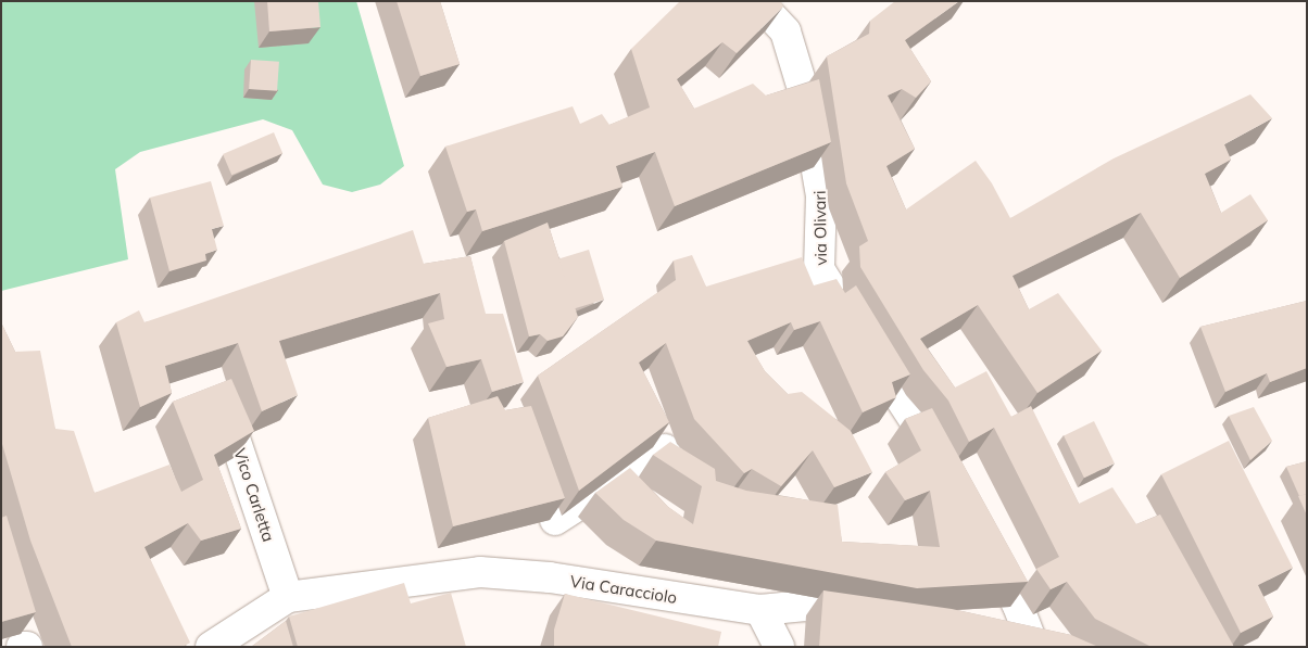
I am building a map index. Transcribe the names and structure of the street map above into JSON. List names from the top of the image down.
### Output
{
  "streets": {
    "street": ["via Olivari", "Vico Carletta", "Via Caracciolo"]
  },
  "crossings": [
    ["Vico Carletta", "Via Caracciolo"]
  ]
}
